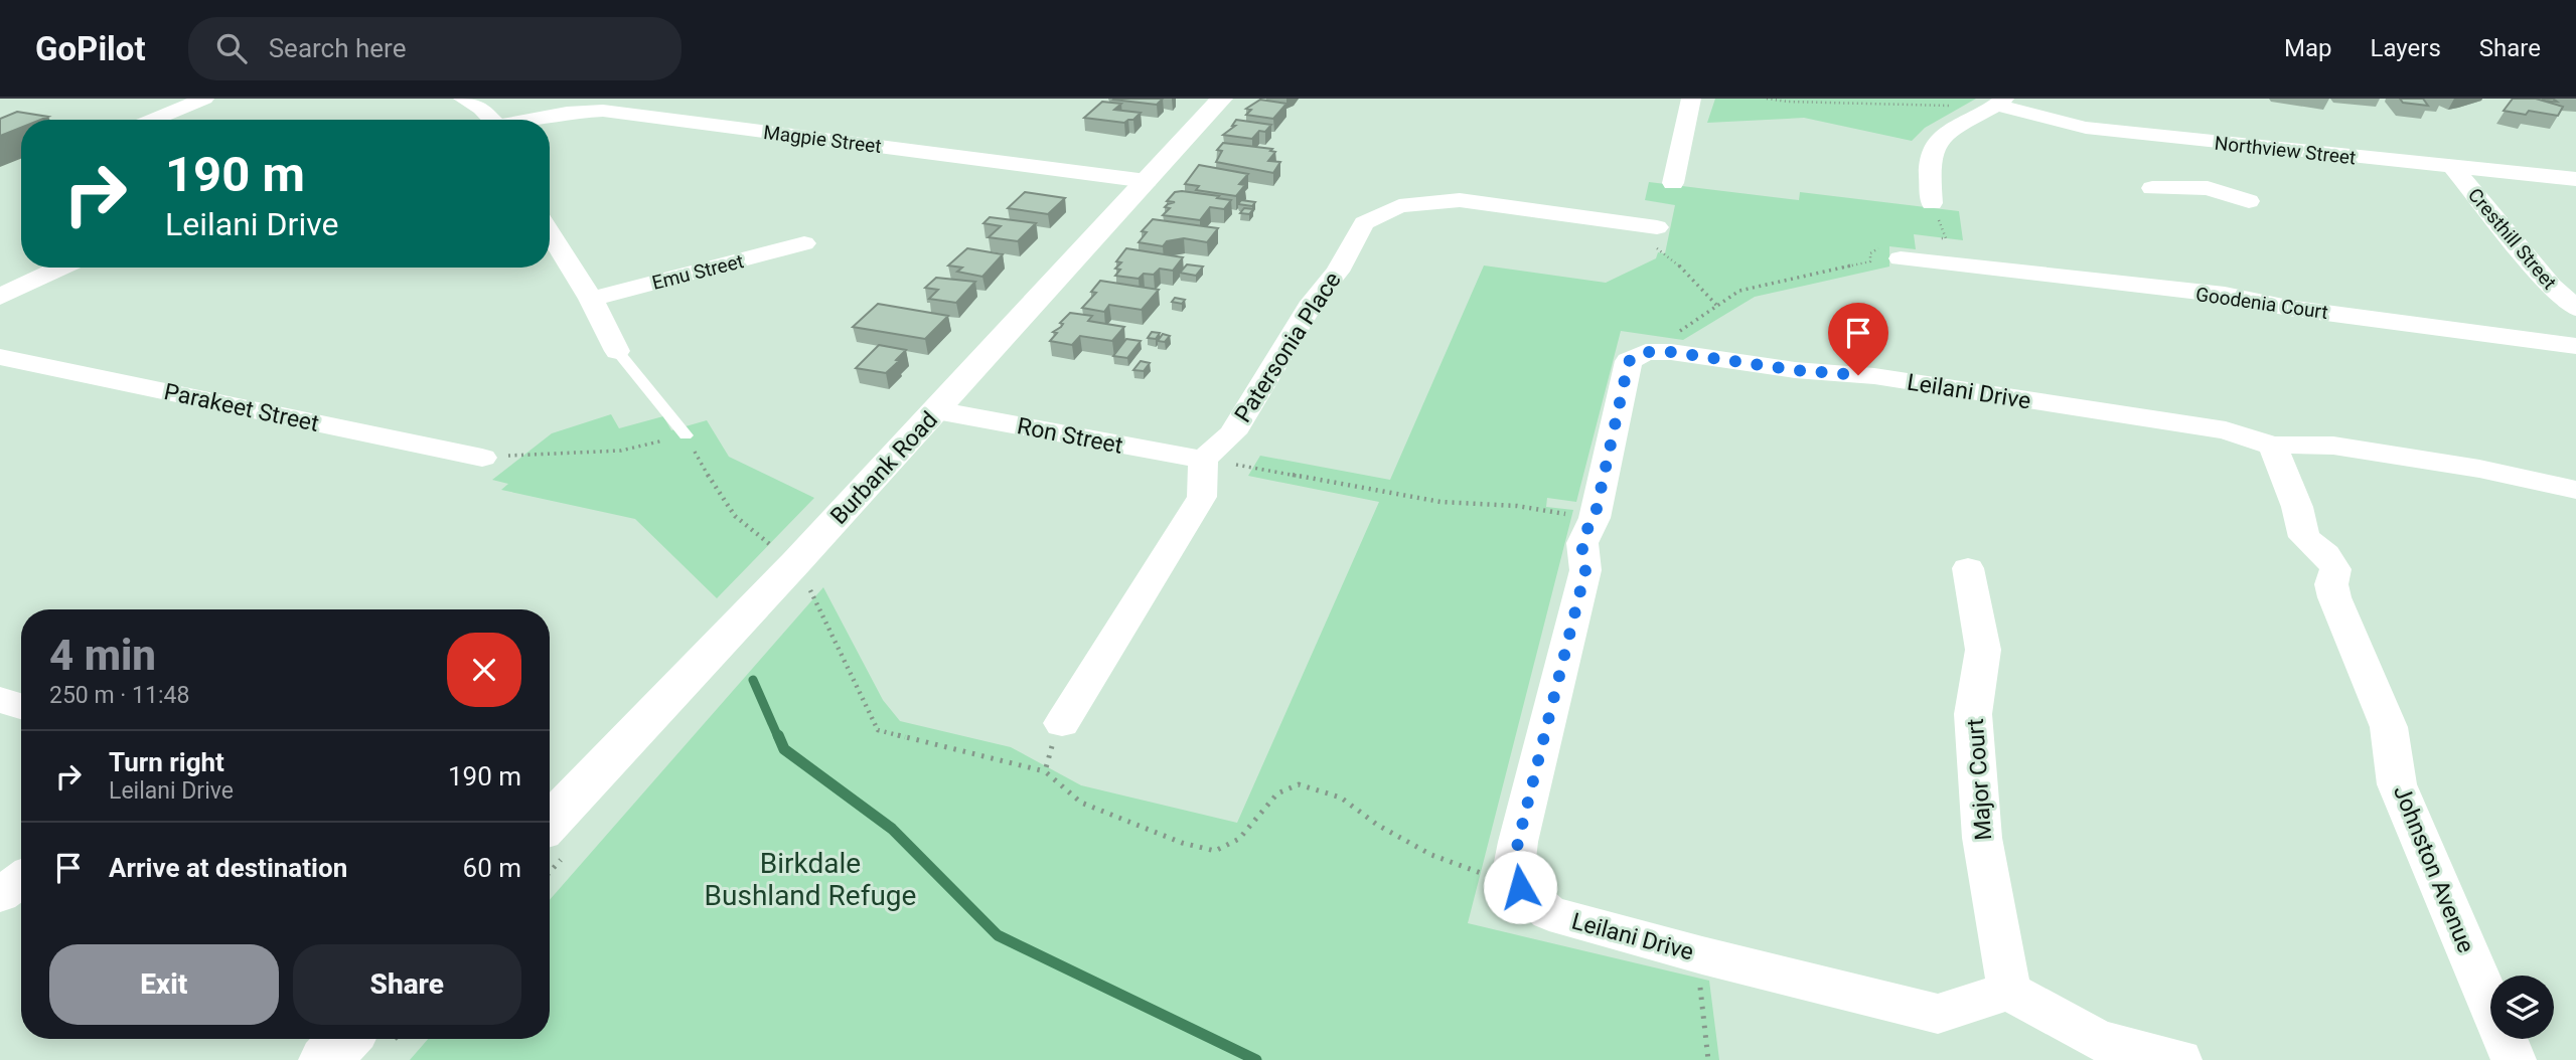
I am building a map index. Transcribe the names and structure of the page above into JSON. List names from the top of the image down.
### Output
{
  "streets": {
    "street": [
      "Magpie Street",
      "Northview Street",
      "Cresthill Street",
      "Emu Street",
      "Goodenia Court",
      "Patersonia Place",
      "Leilani Drive",
      "Parakeet Street",
      "Ron Street",
      "Burbank Road",
      "Major Court",
      "Johnston Avenue"
    ]
  },
  "crossings": [
    ["Magpie Street", "Burbank Road"],
    ["Northview Street", "Cresthill Street"],
    ["Patersonia Place", "Ron Street"],
    ["Leilani Drive", "Major Court"],
    ["Leilani Drive", "Johnston Avenue"],
    ["Ron Street", "Burbank Road"]
  ],
  "parks": ["Birkdale Bushland Refuge"],
  "page": {
    "header": "GoPilot",
    "search": "Search here",
    "nav": ["Map", "Layers", "Share"],
    "turn": ["190 m", "Leilani Drive"],
    "heading": ["4 min", "250 m · 11:48"],
    "list": [
      {
        "name": "Turn right",
        "note": "Leilani Drive",
        "value": "190 m"
      },
      {
        "name": "Arrive at destination",
        "value": "60 m"
      }
    ],
    "buttons": ["Exit", "Share"]
  }
}
